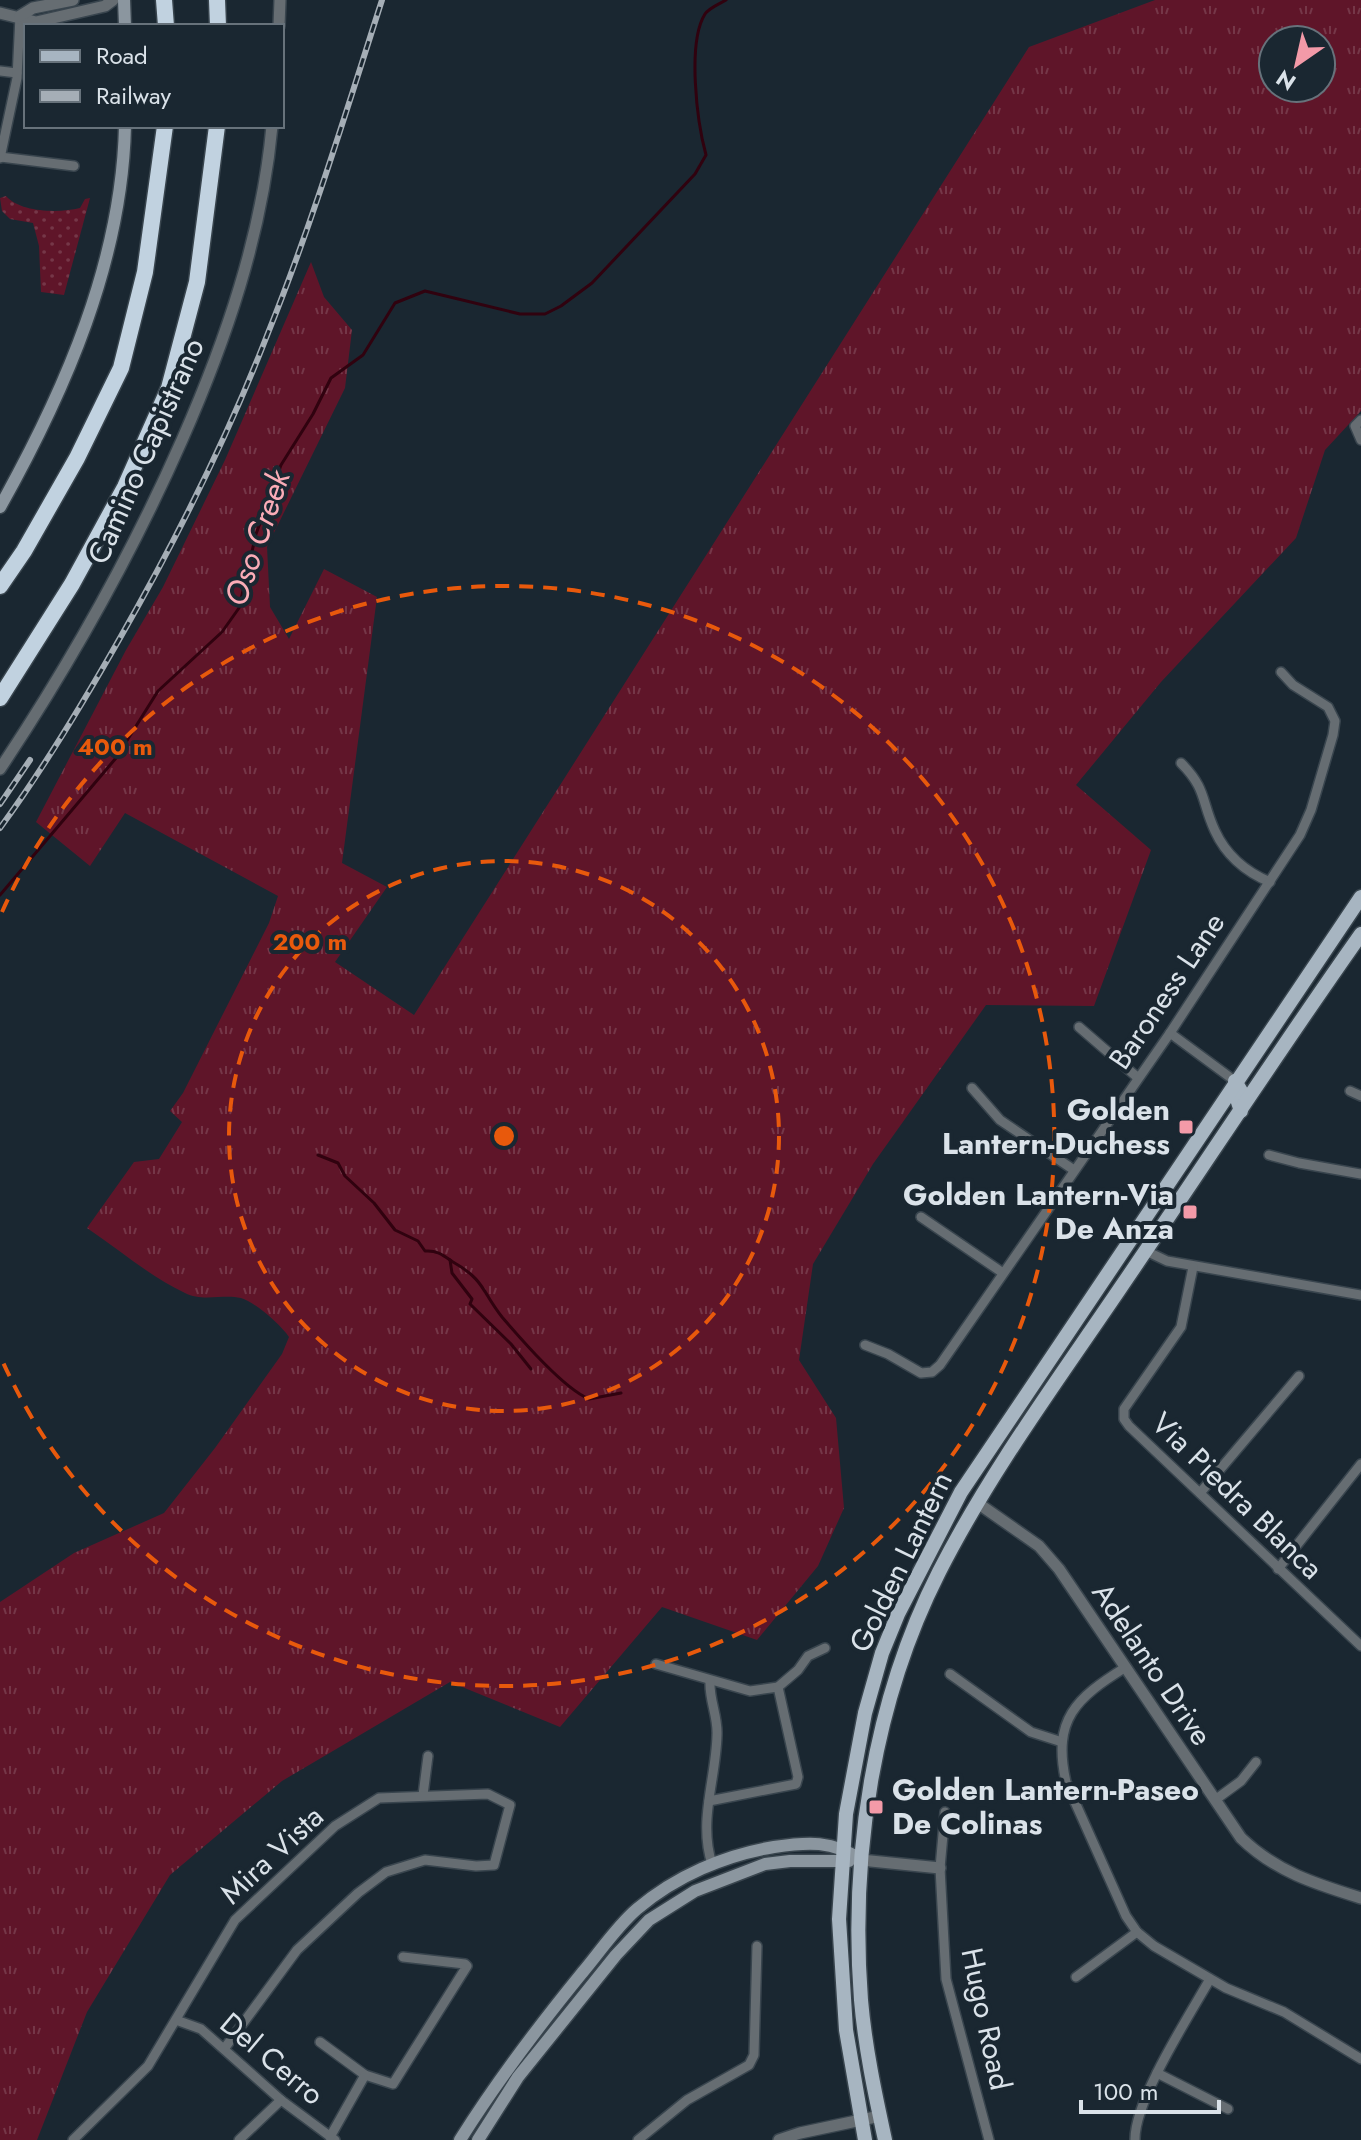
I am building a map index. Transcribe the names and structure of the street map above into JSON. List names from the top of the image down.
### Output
{
  "streets": {
    "main road": ["Golden Lantern"],
    "street": [
      "Camino Capistrano",
      "Baroness Lane",
      "Via Piedra Blanca",
      "Adelanto Drive",
      "Mira Vista",
      "Hugo Road",
      "Del Cerro"
    ]
  },
  "crossings": [
    ["Golden Lantern", "Adelanto Drive"],
    ["Mira Vista", "Del Cerro"]
  ],
  "water": ["Oso Creek"],
  "places": {
    "transit": ["Golden Lantern-Duchess", "Golden Lantern-Via De Anza", "Golden Lantern-Paseo De Colinas"]
  },
  "legend": ["Road", "Railway"],
  "scale_bar": "100 m",
  "north": "bottom left",
  "rings": ["400 m", "200 m"]
}
